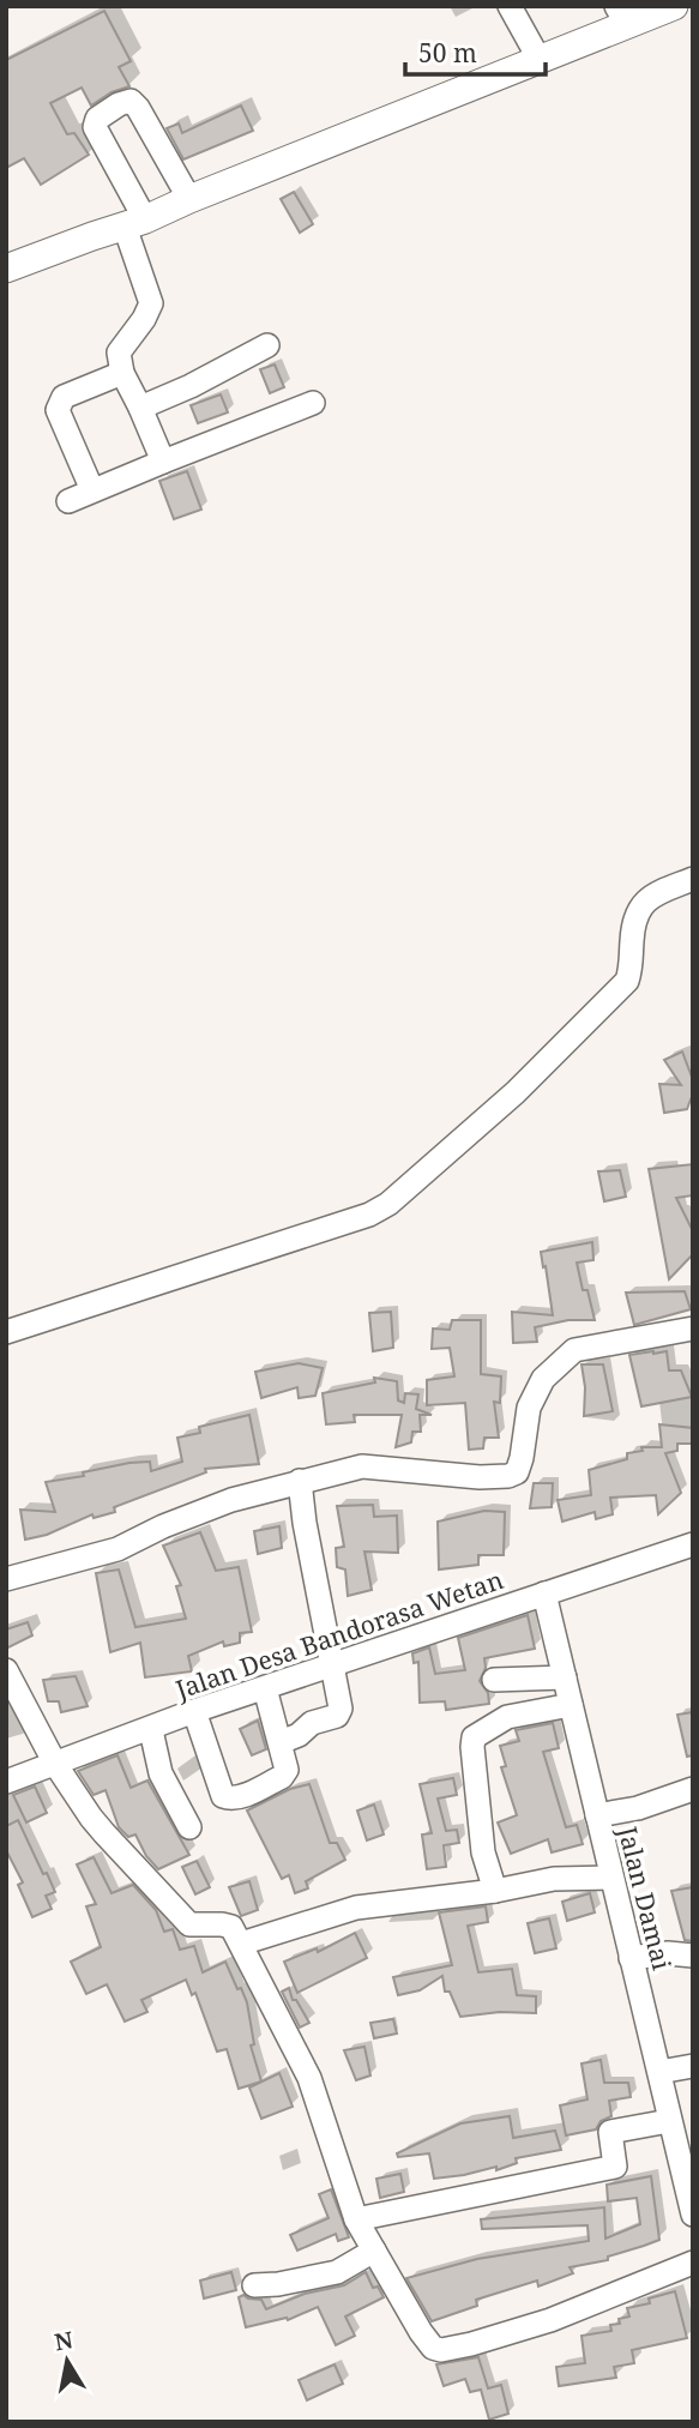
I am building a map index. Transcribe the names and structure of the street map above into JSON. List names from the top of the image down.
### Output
{
  "streets": {
    "street": ["Jalan Desa Bandorasa Wetan", "Jalan Damai"]
  },
  "crossings": [
    ["Jalan Desa Bandorasa Wetan", "Jalan Damai"]
  ],
  "scale_bar": "50 m",
  "north": "top"
}
